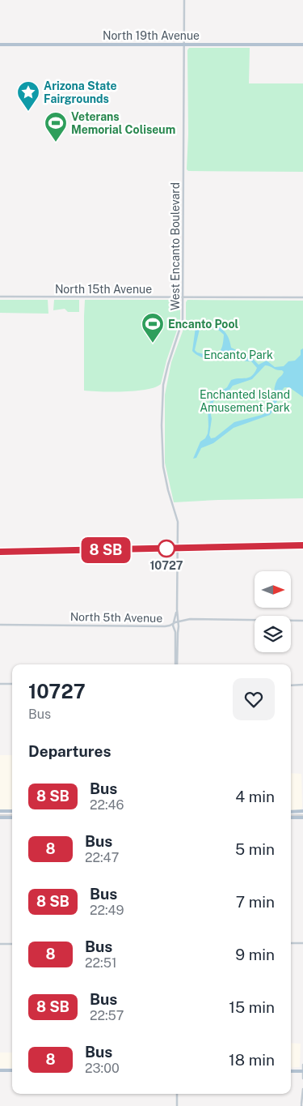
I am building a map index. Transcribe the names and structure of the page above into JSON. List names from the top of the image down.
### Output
{
  "streets": {
    "main road": ["North 19th Avenue"],
    "street": ["West Encanto Boulevard", "North 15th Avenue", "North 5th Avenue"]
  },
  "crossings": [
    ["North 19th Avenue", "West Encanto Boulevard"],
    ["West Encanto Boulevard", "North 15th Avenue"],
    ["West Encanto Boulevard", "North 5th Avenue"]
  ],
  "parks": ["Encanto Park", "Enchanted Island Amusement Park"],
  "places": {
    "place": ["Arizona State Fairgrounds"],
    "sports": ["Veterans Memorial Coliseum", "Encanto Pool"],
    "other": ["10727"]
  },
  "north": "right",
  "page": {
    "on_map": "8 SB",
    "heading": [
      ["10727", "Bus"],
      "Departures"
    ],
    "list": [
      {
        "mark": "8 SB",
        "name": "Bus",
        "note": "22:46",
        "value": "4 min"
      },
      {
        "mark": "8",
        "name": "Bus",
        "note": "22:47",
        "value": "5 min"
      },
      {
        "mark": "8 SB",
        "name": "Bus",
        "note": "22:49",
        "value": "7 min"
      },
      {
        "mark": "8",
        "name": "Bus",
        "note": "22:51",
        "value": "9 min"
      },
      {
        "mark": "8 SB",
        "name": "Bus",
        "note": "22:57",
        "value": "15 min"
      },
      {
        "mark": "8",
        "name": "Bus",
        "note": "23:00",
        "value": "18 min"
      }
    ]
  }
}
